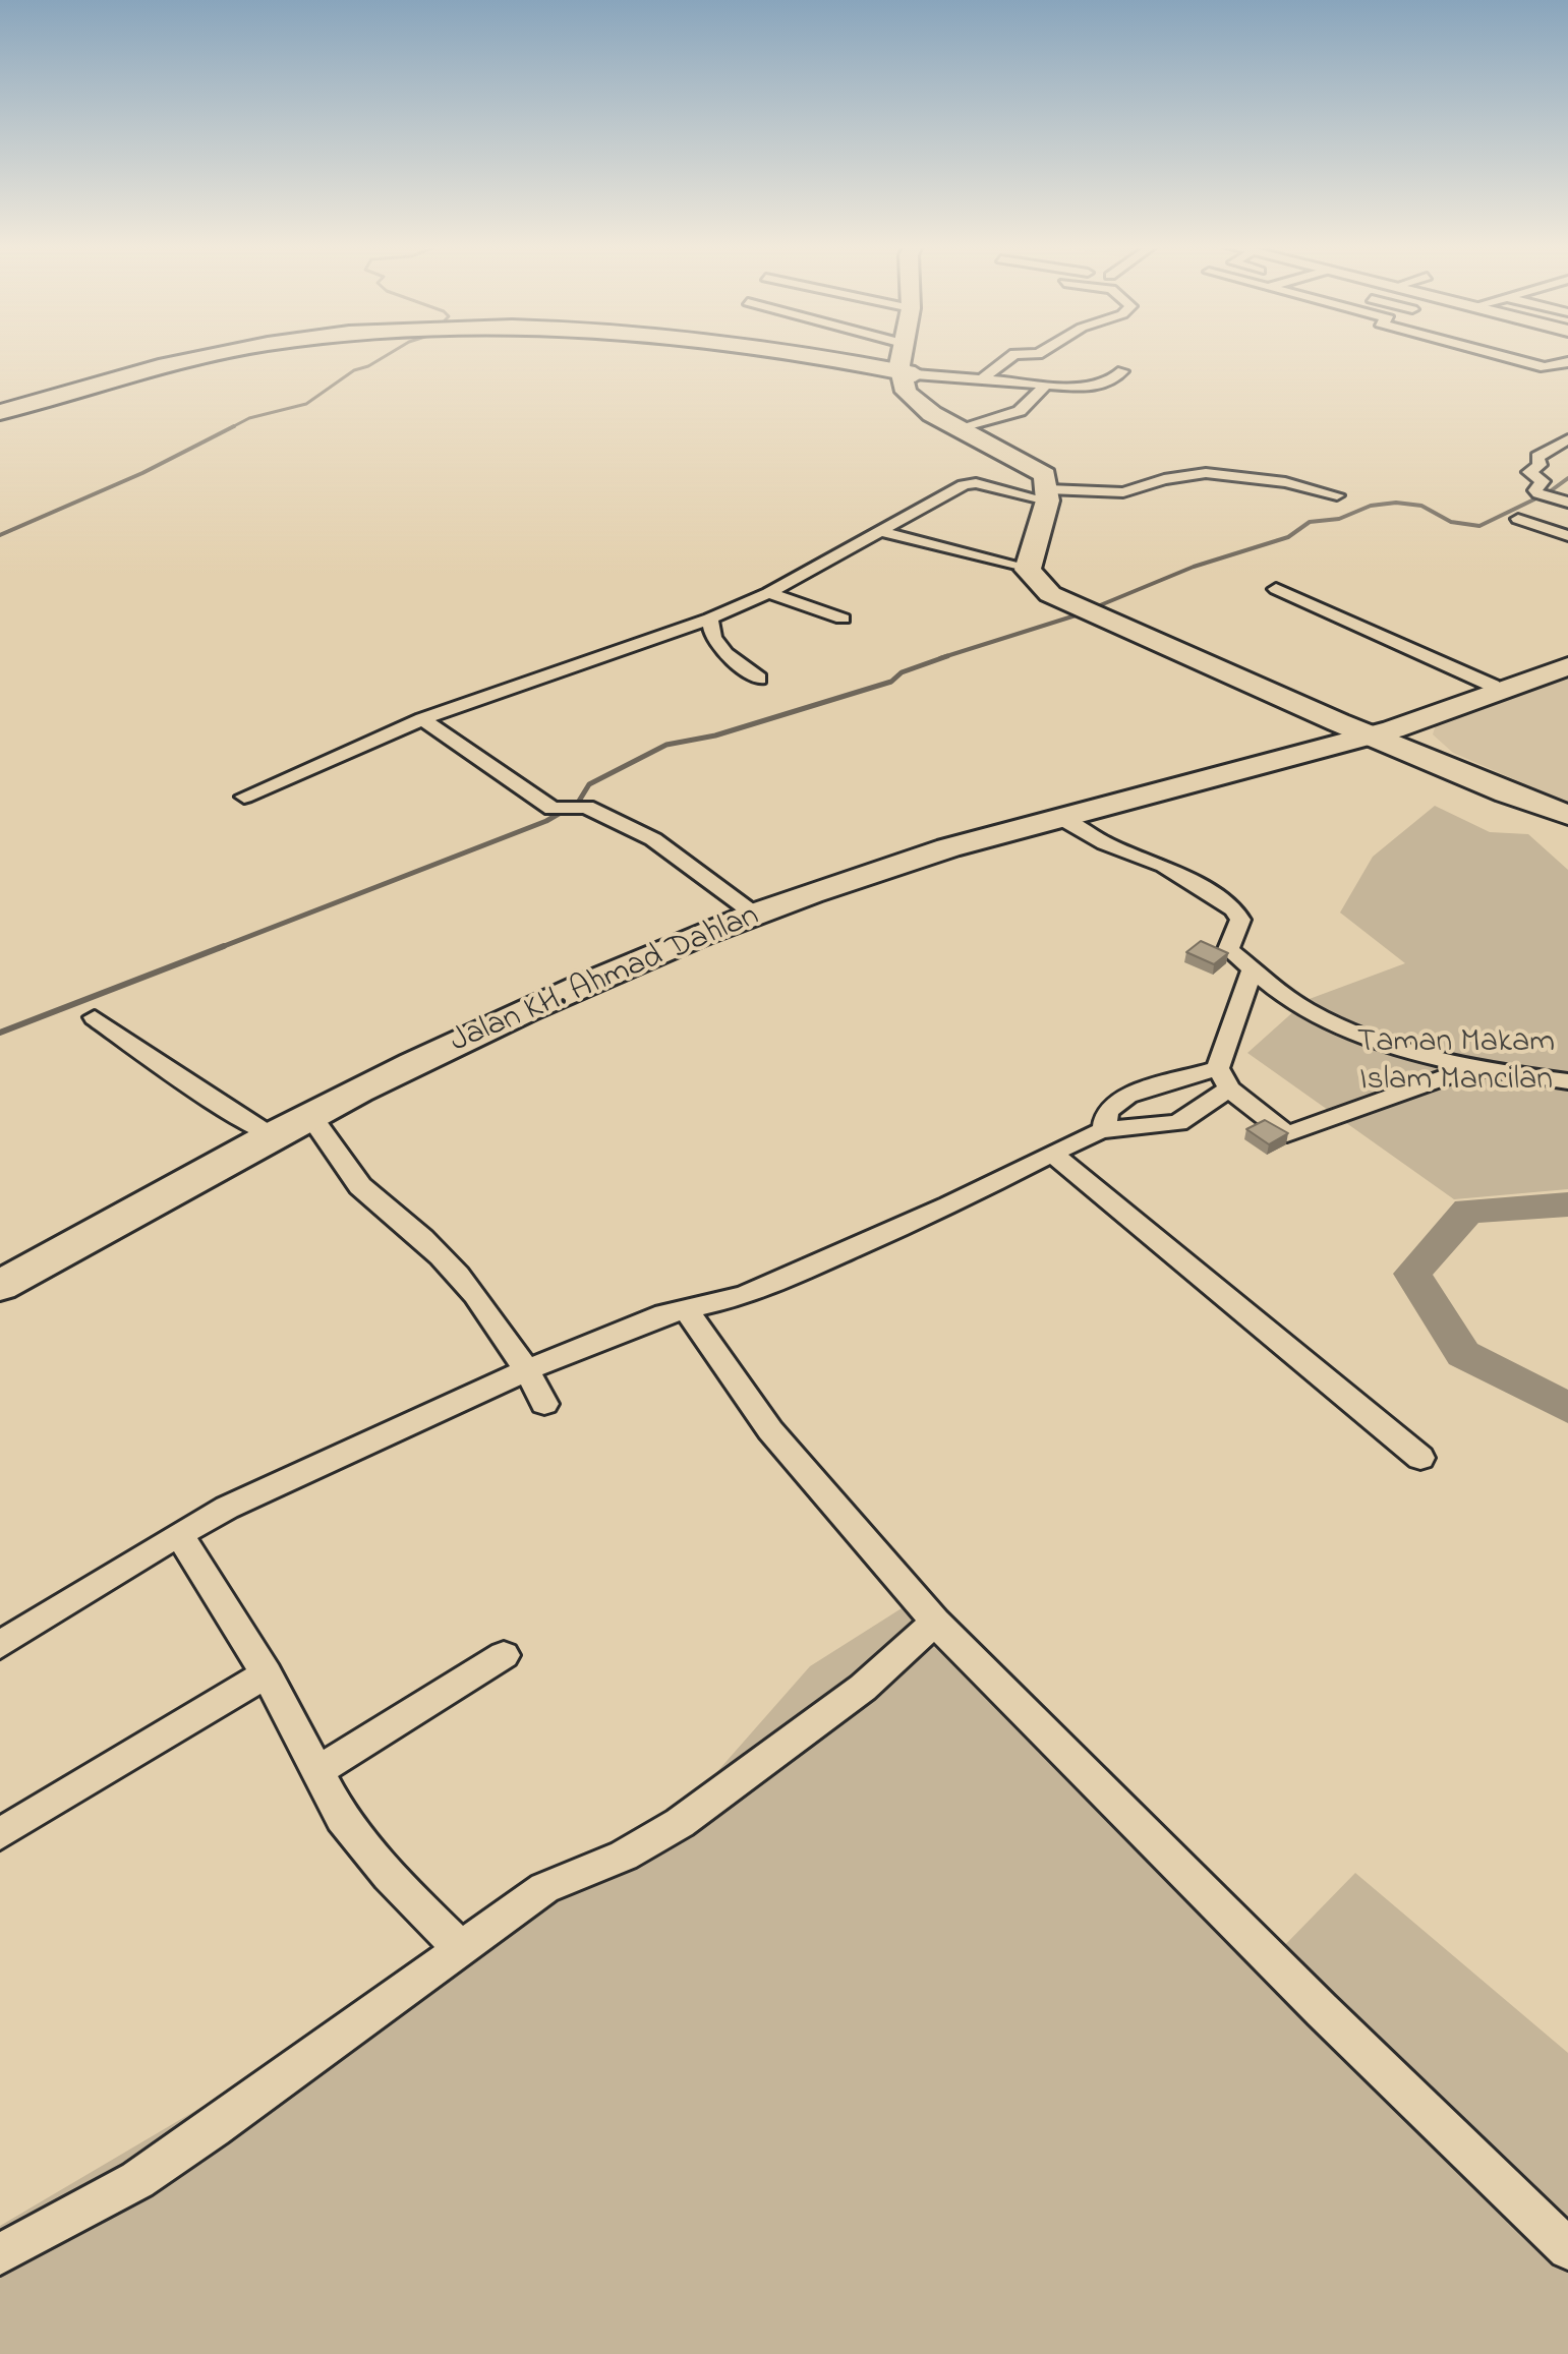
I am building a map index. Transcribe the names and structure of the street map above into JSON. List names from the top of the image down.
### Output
{
  "streets": {
    "main road": ["Jalan KH. Ahmad Dahlan"]
  },
  "parks": ["Taman Makam Islam Mancilan"]
}
